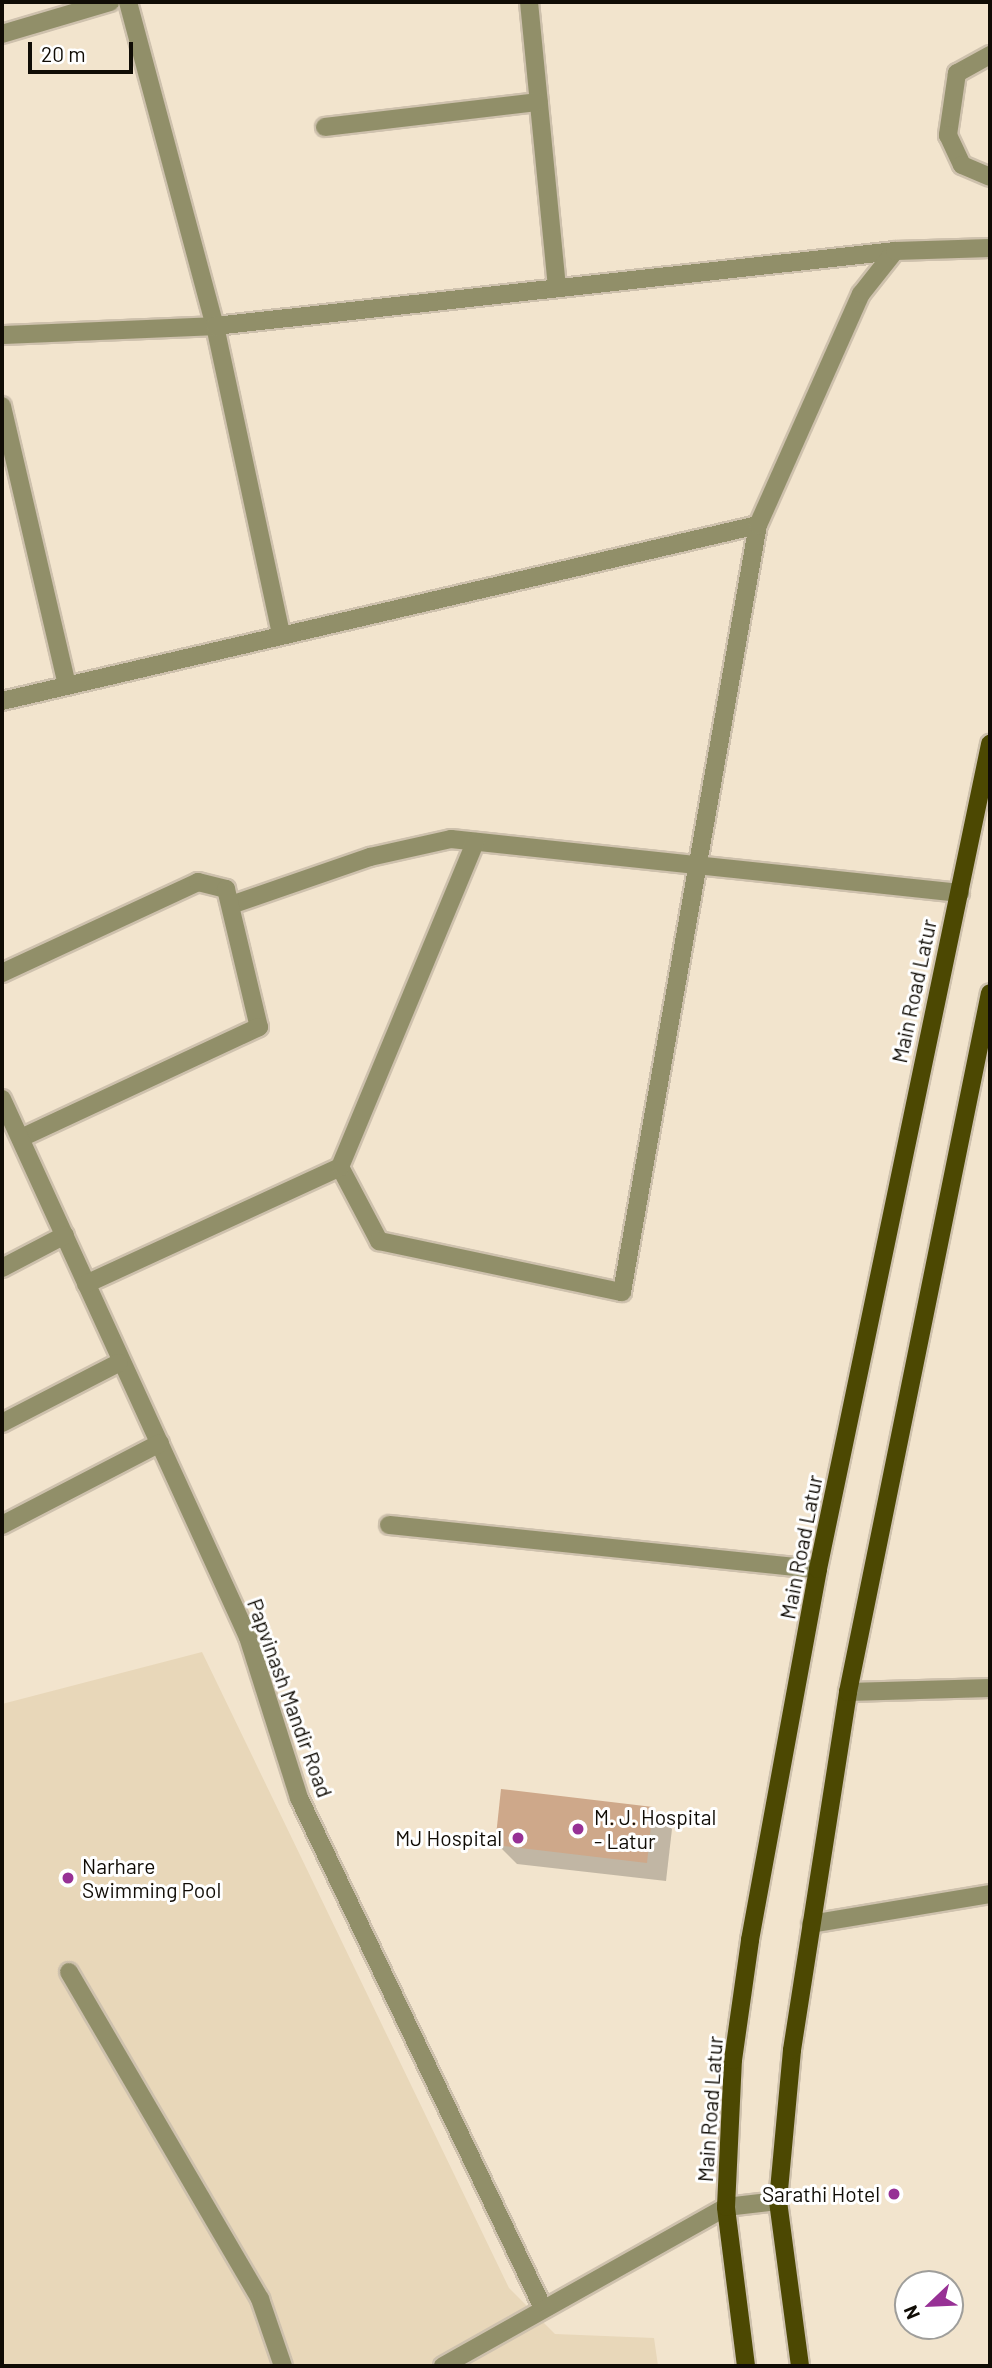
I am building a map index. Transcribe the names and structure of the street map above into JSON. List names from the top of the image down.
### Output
{
  "streets": {
    "main road": ["Main Road Latur"],
    "street": ["Papvinash Mandir Road"]
  },
  "places": [
    "M. J. Hospital - Latur",
    "MJ Hospital",
    "Narhare Swimming Pool",
    "Sarathi Hotel"
  ],
  "scale_bar": "20 m",
  "north": "bottom left"
}
